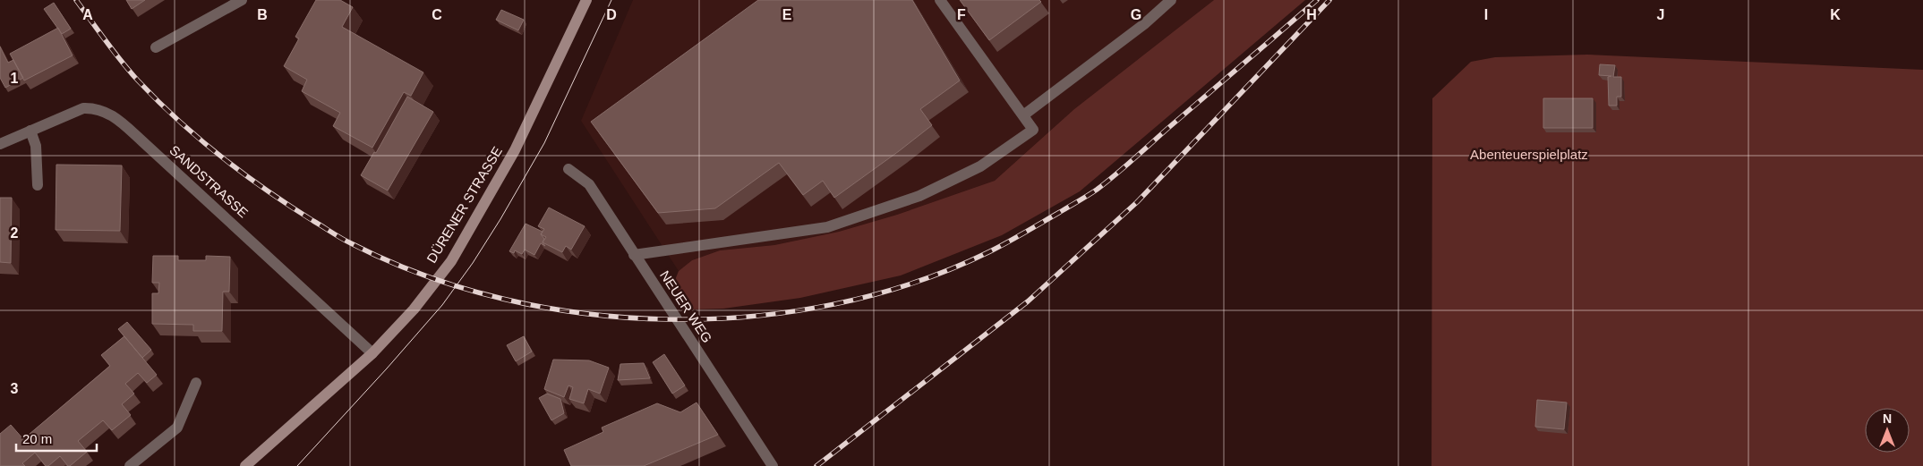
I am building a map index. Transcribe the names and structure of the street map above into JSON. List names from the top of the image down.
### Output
{
  "streets": {
    "main road": ["DÜRENER STRASSE"],
    "street": ["SANDSTRASSE", "NEUER WEG"]
  },
  "crossings": [
    ["SANDSTRASSE", "DÜRENER STRASSE"]
  ],
  "parks": ["Abenteuerspielplatz"],
  "scale_bar": "20 m",
  "north": "top",
  "grid": {
    "columns": [
      "A",
      "B",
      "C",
      "D",
      "E",
      "F",
      "G",
      "H",
      "I",
      "J",
      "K"
    ],
    "rows": ["1", "2", "3"]
  }
}
